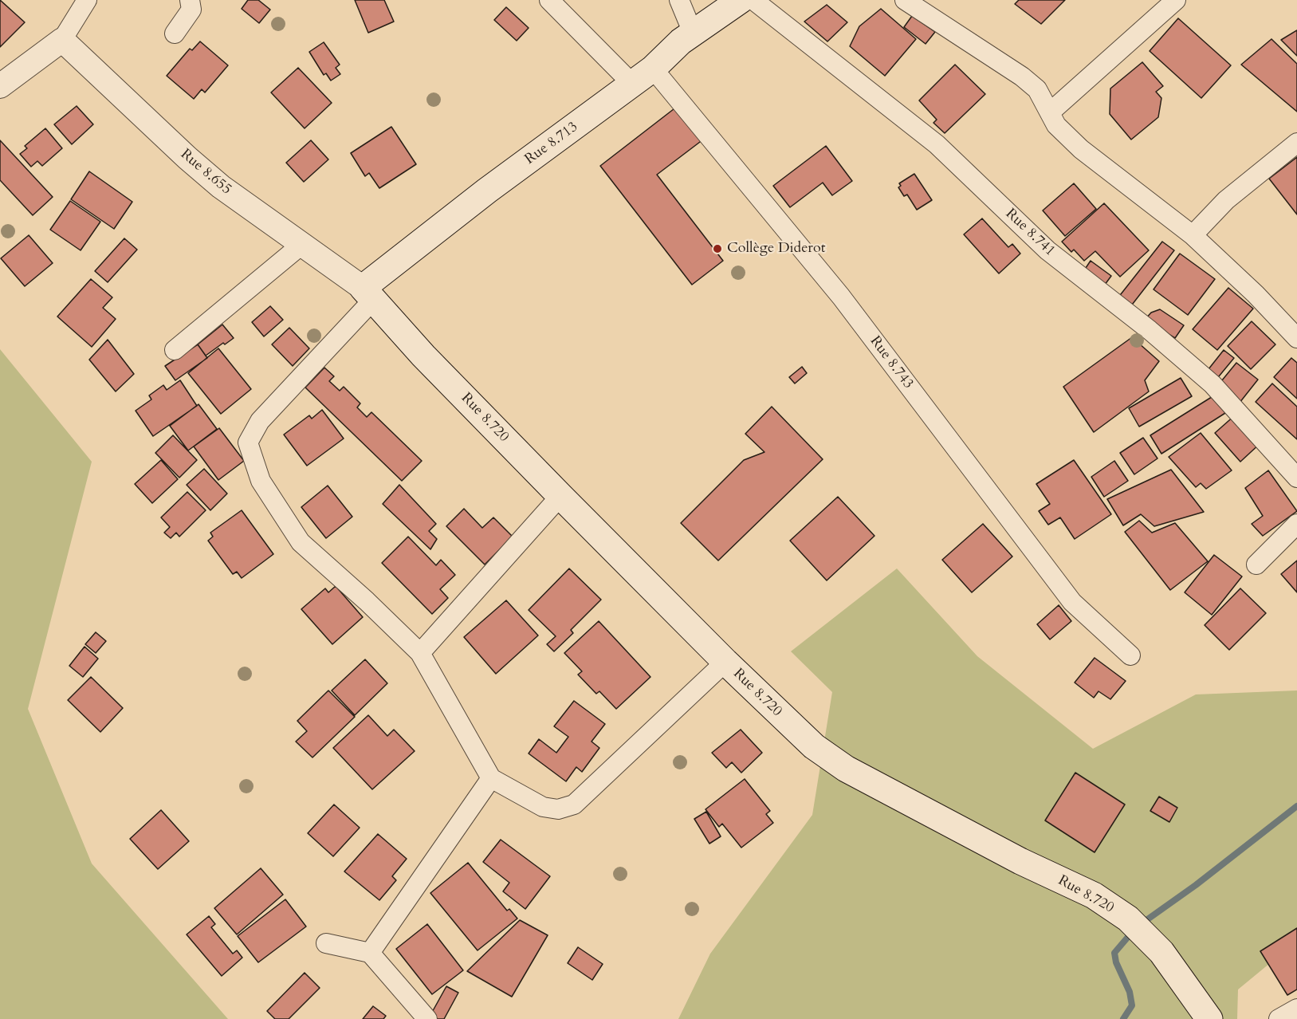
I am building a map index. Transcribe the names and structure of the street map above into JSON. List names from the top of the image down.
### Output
{
  "streets": {
    "main road": ["Rue 8.713", "Rue 8.720"],
    "street": ["Rue 8.655", "Rue 8.741", "Rue 8.743"]
  },
  "crossings": [
    ["Rue 8.713", "Rue 8.655"],
    ["Rue 8.713", "Rue 8.743"],
    ["Rue 8.713", "Rue 8.720"],
    ["Rue 8.655", "Rue 8.720"]
  ],
  "places": ["Collège Diderot"]
}
